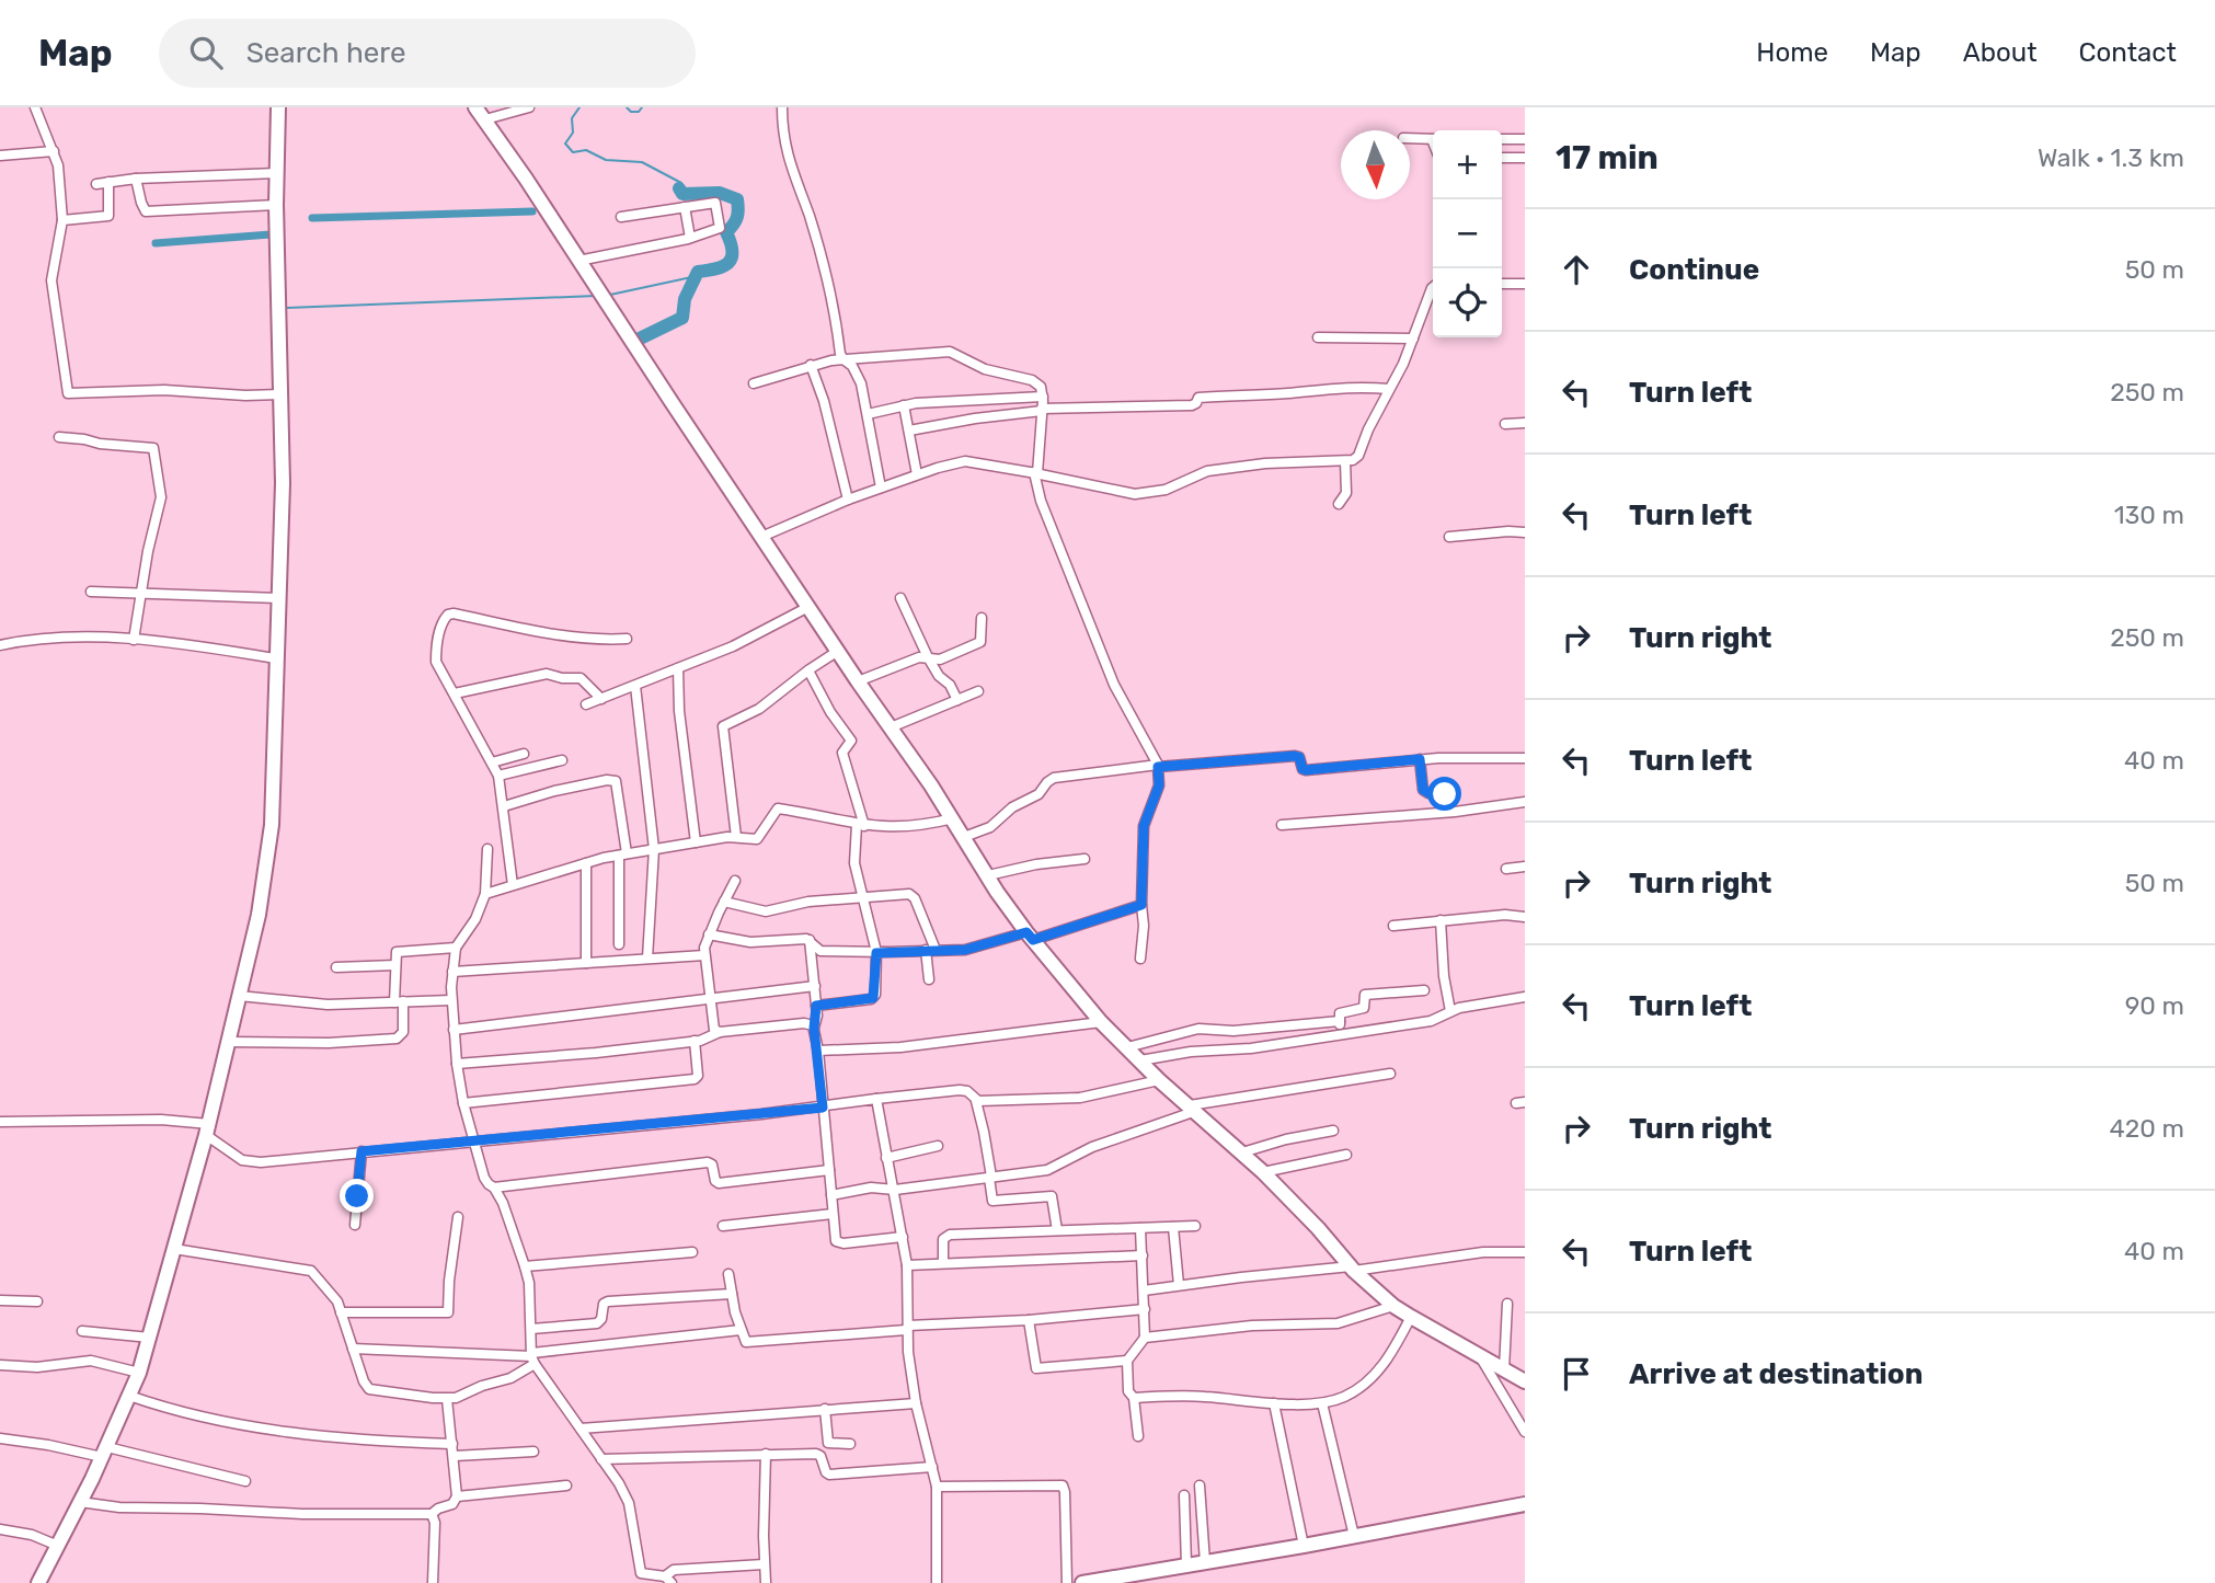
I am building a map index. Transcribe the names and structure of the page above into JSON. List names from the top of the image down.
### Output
{
  "north": "bottom",
  "page": {
    "header": "Map",
    "search": "Search here",
    "nav": [
      "Home",
      "Map",
      "About",
      "Contact"
    ],
    "heading": ["17 min", "Walk · 1.3 km"],
    "map_buttons": ["+", "−"],
    "list": [
      ["Continue", "50 m"],
      ["Turn left", "250 m"],
      ["Turn left", "130 m"],
      ["Turn right", "250 m"],
      ["Turn left", "40 m"],
      ["Turn right", "50 m"],
      ["Turn left", "90 m"],
      ["Turn right", "420 m"],
      ["Turn left", "40 m"],
      "Arrive at destination"
    ]
  }
}
